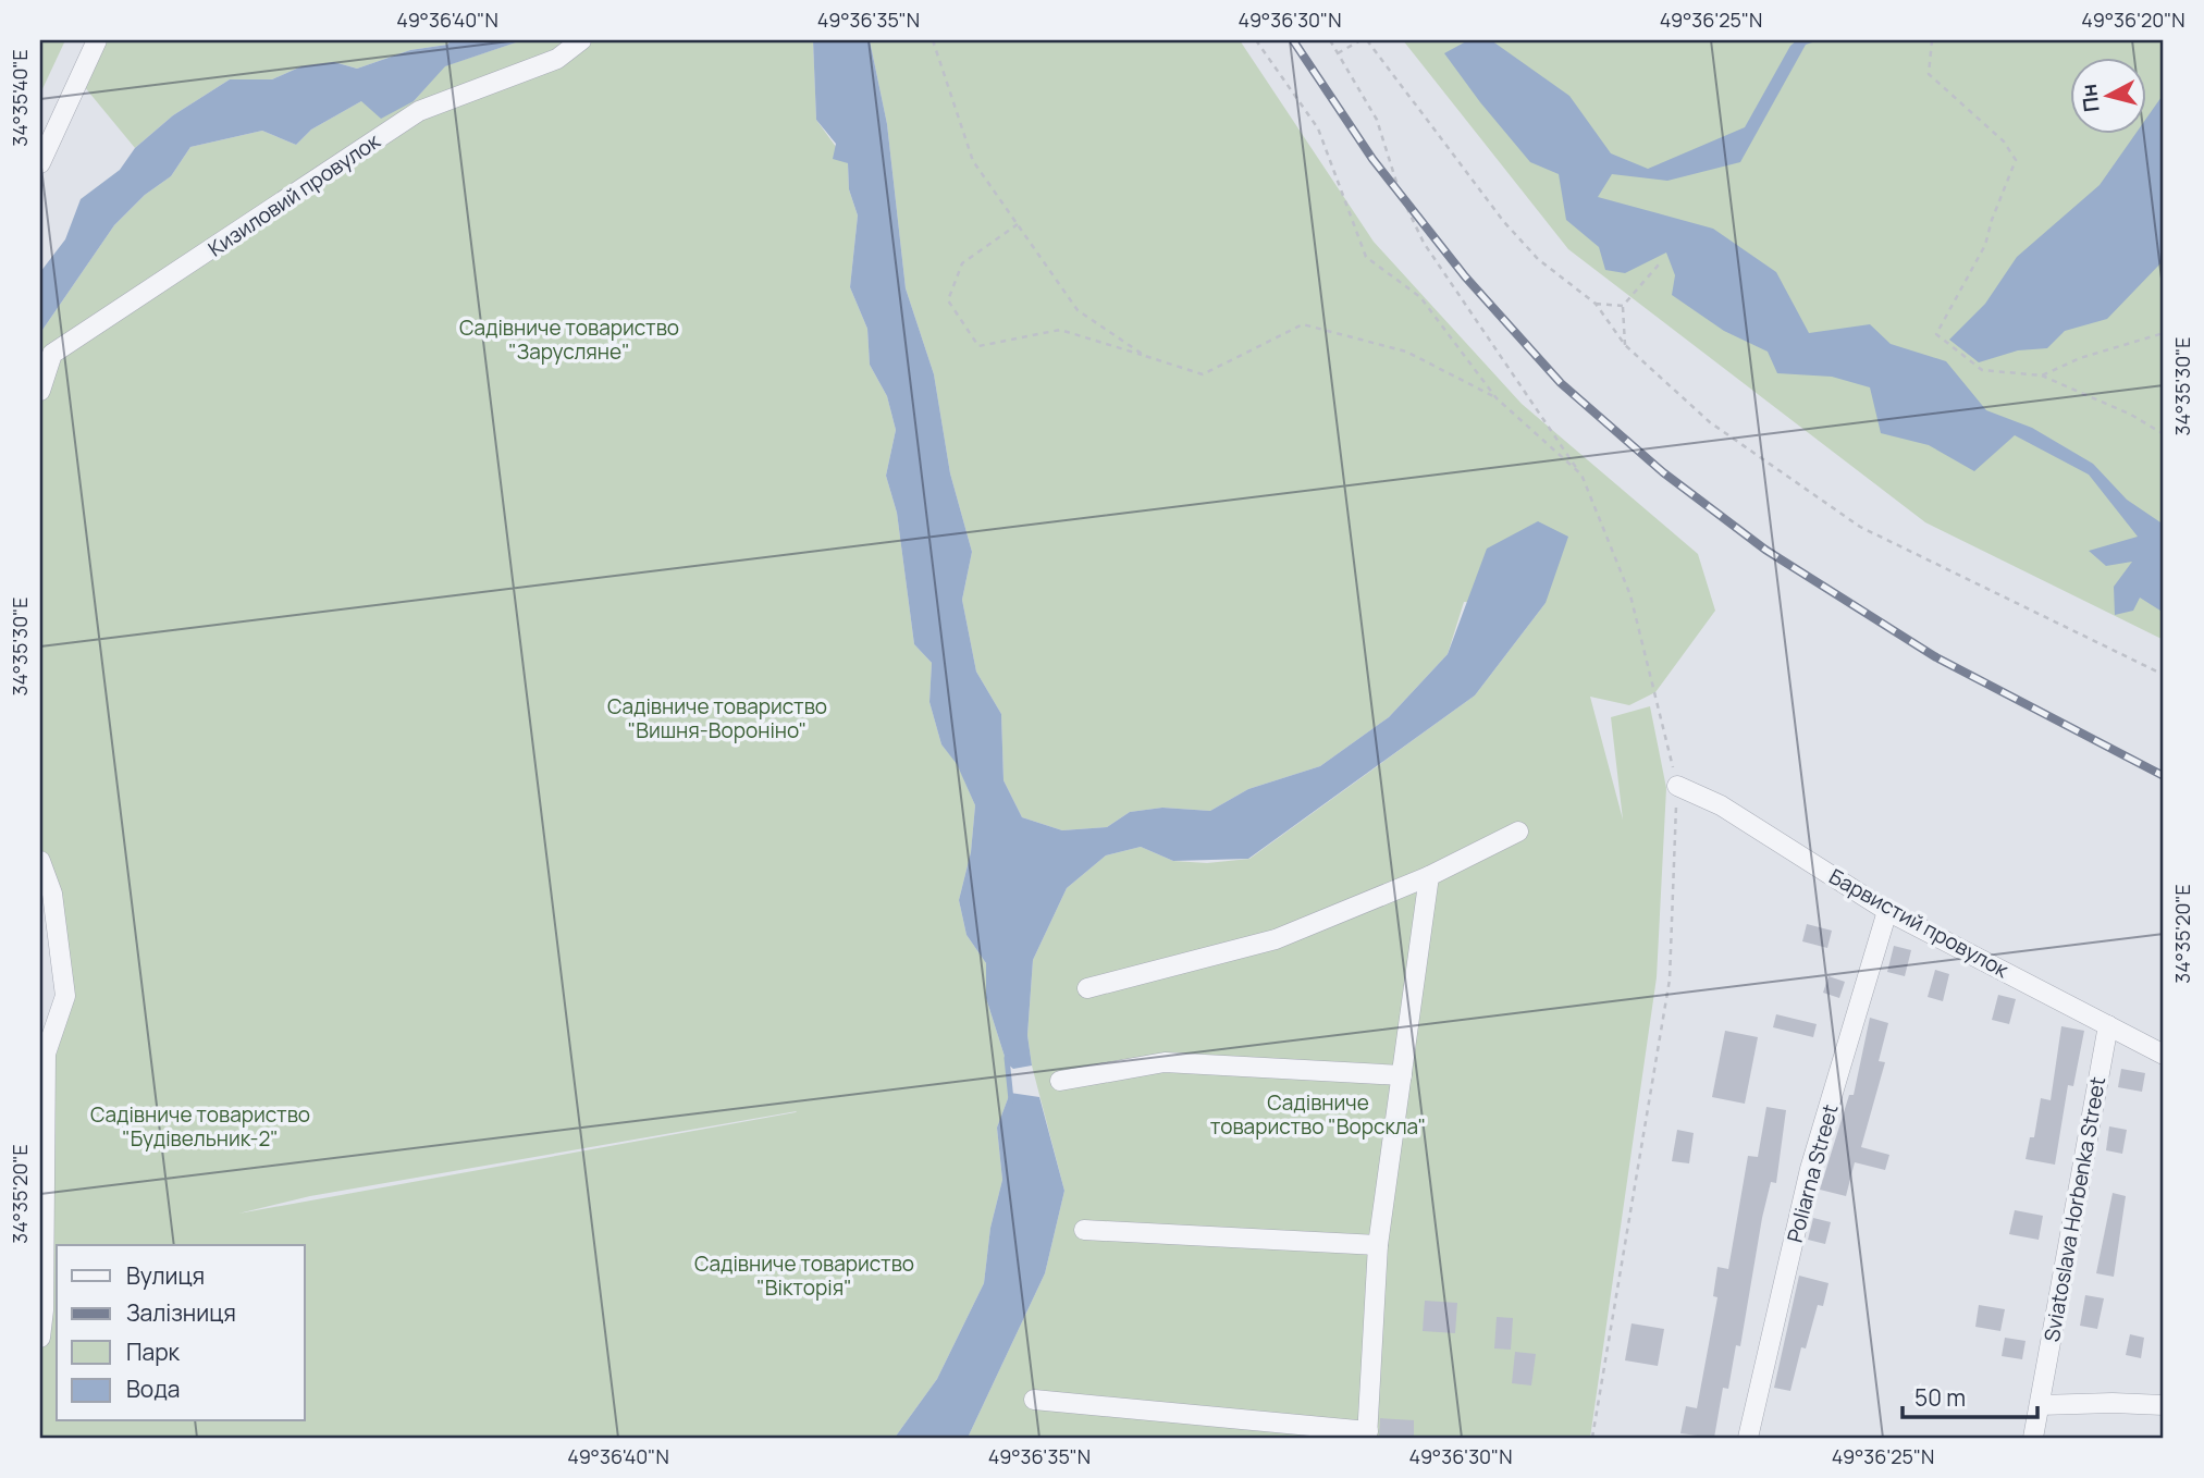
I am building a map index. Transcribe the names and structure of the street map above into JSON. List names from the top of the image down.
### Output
{
  "streets": {
    "street": [
      "Кизиловий провулок",
      "Барвистий провулок",
      "Poliarna Street",
      "Sviatoslava Horbenka Street"
    ]
  },
  "crossings": [
    ["Барвистий провулок", "Poliarna Street"],
    ["Барвистий провулок", "Sviatoslava Horbenka Street"]
  ],
  "parks": [
    "Садівниче товариство \"Зарусляне\"",
    "Садівниче товариство \"Вишня-Вороніно\"",
    "Садівниче товариство \"Ворскла\"",
    "Садівниче товариство \"Будівельник-2\"",
    "Садівниче товариство \"Вікторія\""
  ],
  "legend": [
    "Вулиця",
    "Залізниця",
    "Парк",
    "Вода"
  ],
  "scale_bar": "50 m",
  "north": "left",
  "coordinates": [
    "49°36'40\"N",
    "49°36'35\"N",
    "49°36'30\"N",
    "49°36'25\"N",
    "49°36'20\"N",
    "34°35'40\"E",
    "34°35'30\"E",
    "34°35'20\"E"
  ]
}
